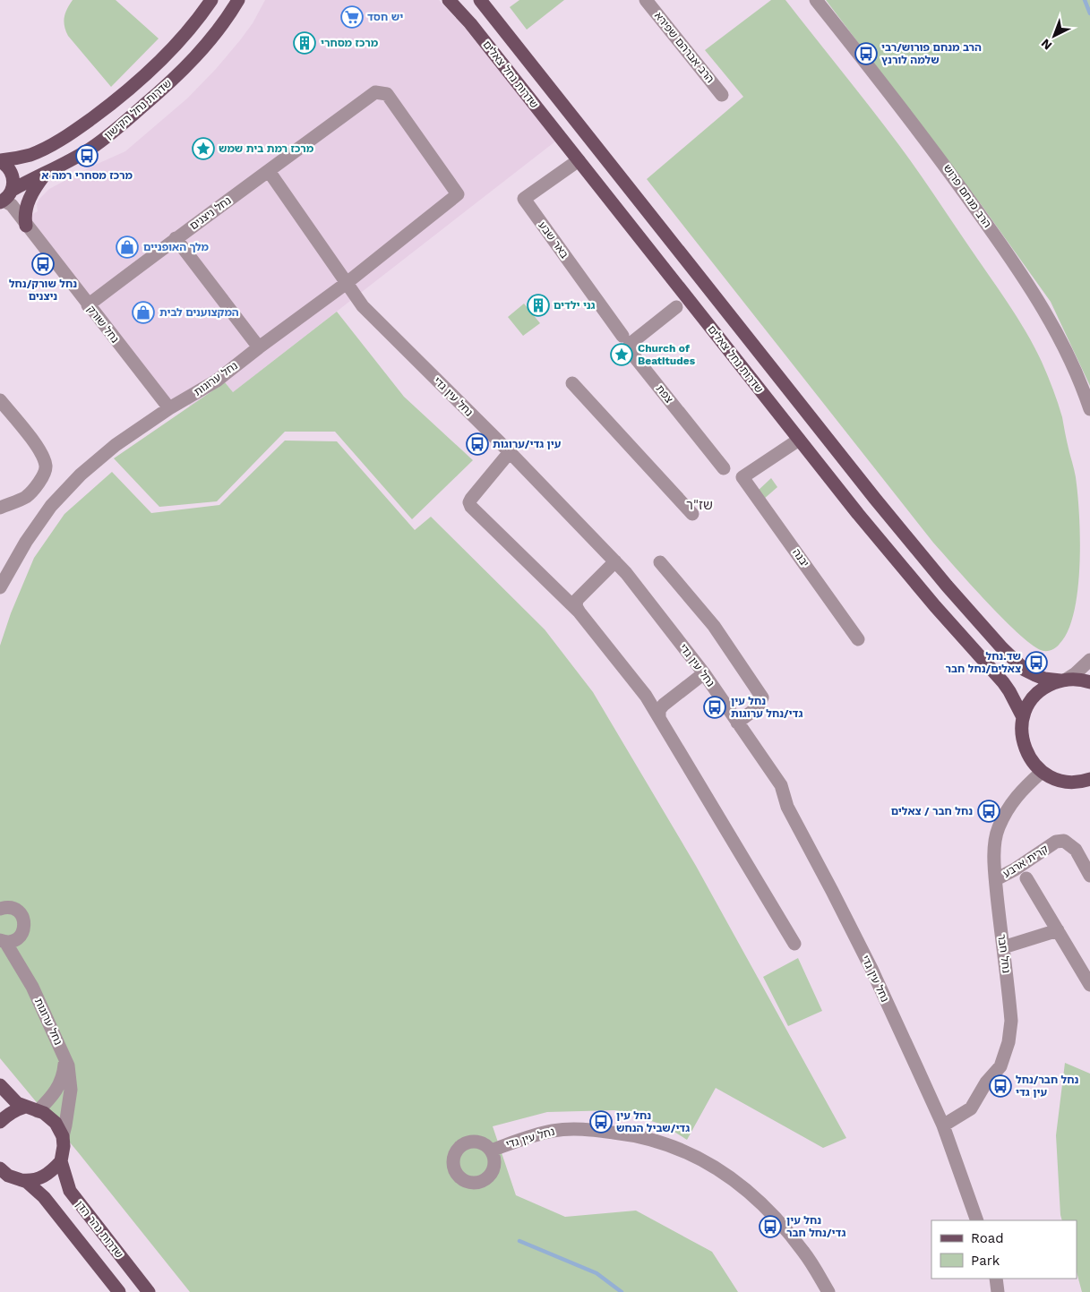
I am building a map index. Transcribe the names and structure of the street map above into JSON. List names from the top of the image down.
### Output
{
  "streets": {
    "main road": ["שדרות נחל צאלים", "שדרות נחל הקישון", "שדרות נהר הדן"],
    "street": [
      "הרב אברהם שפירא",
      "הרב מנחם פרוש",
      "נחל ניצנים",
      "באר שבע",
      "נחל שורק",
      "נחל ערוגות",
      "צפת",
      "נחל עין גדי",
      "יבנה",
      "קרית ארבע",
      "נחל חבר"
    ]
  },
  "crossings": [
    ["שדרות נחל צאלים", "באר שבע"],
    ["שדרות נחל צאלים", "יבנה"],
    ["נחל ניצנים", "נחל שורק"],
    ["נחל ניצנים", "נחל ערוגות"],
    ["נחל שורק", "נחל ערוגות"],
    ["נחל ערוגות", "נחל עין גדי"],
    ["נחל ערוגות", "שדרות נהר הדן"],
    ["נחל עין גדי", "נחל חבר"],
    ["קרית ארבע", "נחל חבר"]
  ],
  "districts": ["שז\"ר"],
  "places": {
    "supermarket": ["יש חסד"],
    "building": ["מרכז מסחרי", "גני ילדים"],
    "bus stop": [
      "הרב מנחם פורוש/רבי שלמה לורנץ",
      "מרכז מסחרי רמה א",
      "נחל שורק/נחל ניצנים",
      "עין גדי/ערוגות",
      "שד.נחל צאלים/נחל חבר",
      "נחל עין גדי/נחל ערוגות",
      "נחל חבר / צאלים",
      "נחל חבר/נחל עין גדי",
      "נחל עין גדי/שביל הנחש",
      "נחל עין גדי/נחל חבר"
    ],
    "place": ["מרכז רמת בית שמש", "Church of Beatitudes"],
    "shop": ["מלך האופניים", "המקצוענים לבית"]
  },
  "legend": ["Road", "Park"],
  "north": "bottom left"
}
